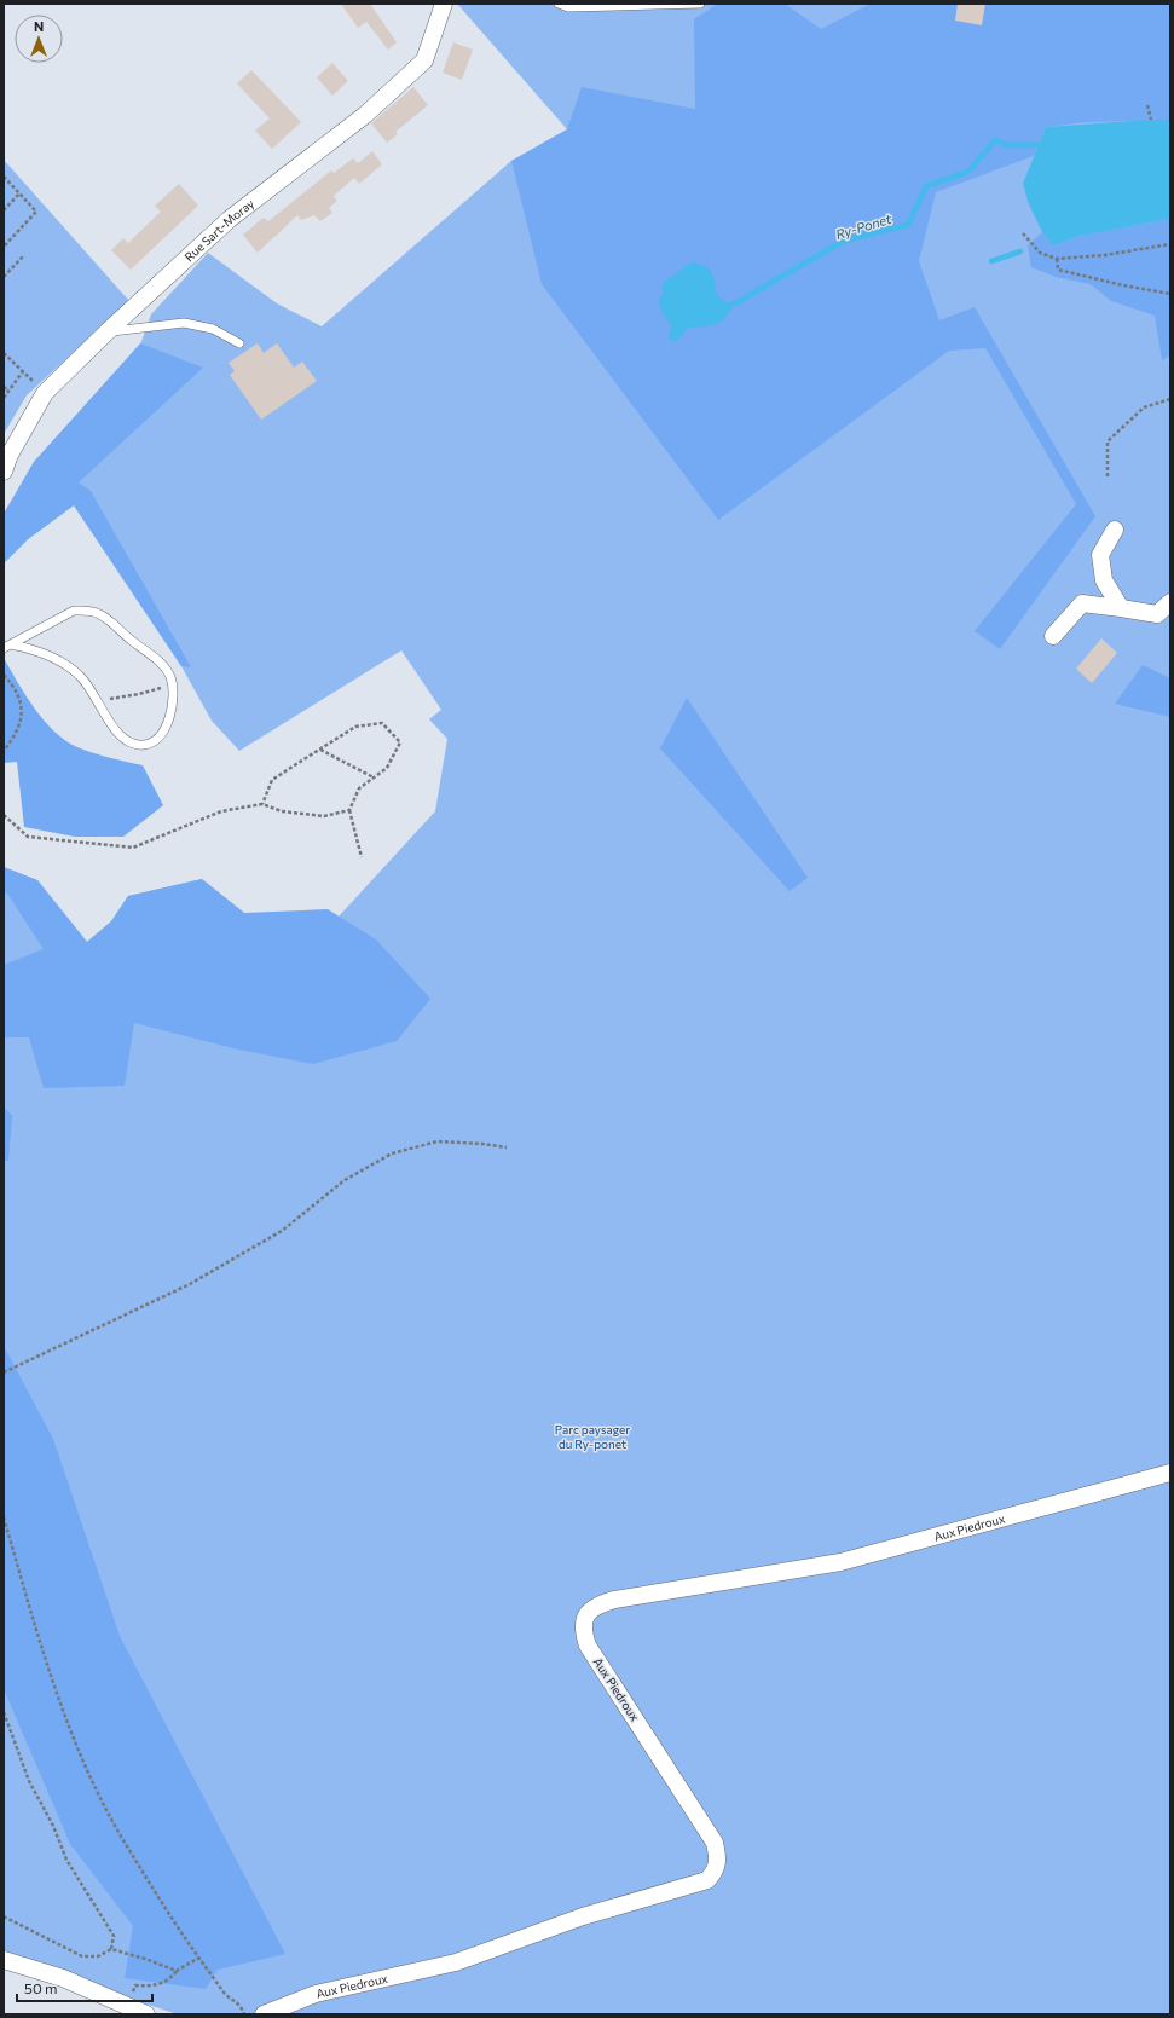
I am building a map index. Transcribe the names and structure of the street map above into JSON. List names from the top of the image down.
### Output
{
  "streets": {
    "street": ["Rue Sart-Moray", "Aux Piedroux"]
  },
  "water": ["Ry-Ponet"],
  "parks": ["Parc paysager du Ry-ponet"],
  "scale_bar": "50 m",
  "north": "top"
}
